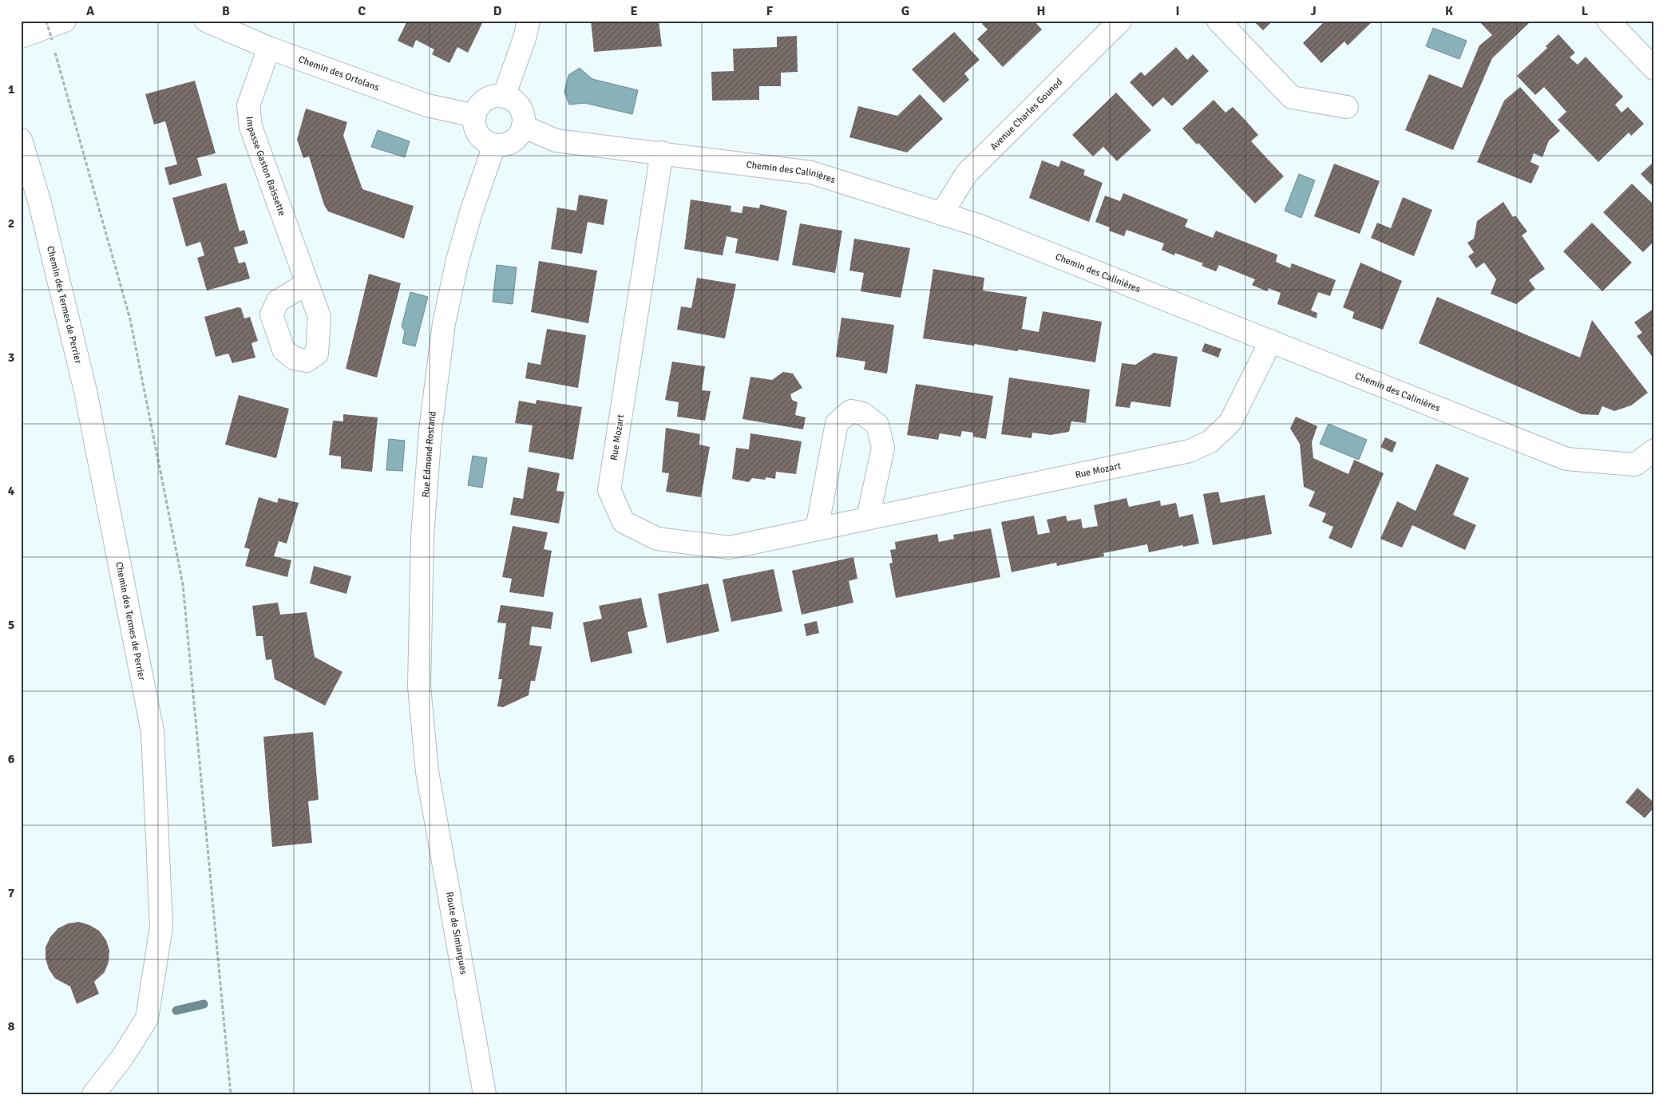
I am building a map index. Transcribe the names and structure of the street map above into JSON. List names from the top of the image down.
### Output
{
  "streets": {
    "street": [
      "Chemin des Ortolans",
      "Avenue Charles Gounod",
      "Impasse Gaston Baissette",
      "Chemin des Calinières",
      "Chemin des Termes de Perrier",
      "Rue Mozart",
      "Rue Edmond Rostand",
      "Route de Simiargues"
    ]
  },
  "crossings": [
    ["Chemin des Ortolans", "Impasse Gaston Baissette"],
    ["Chemin des Ortolans", "Chemin des Calinières"],
    ["Chemin des Ortolans", "Rue Edmond Rostand"],
    ["Avenue Charles Gounod", "Chemin des Calinières"],
    ["Chemin des Calinières", "Rue Mozart"],
    ["Chemin des Calinières", "Rue Edmond Rostand"],
    ["Rue Edmond Rostand", "Route de Simiargues"]
  ],
  "grid": {
    "columns": [
      "A",
      "B",
      "C",
      "D",
      "E",
      "F",
      "G",
      "H",
      "I",
      "J",
      "K",
      "L"
    ],
    "rows": [
      "1",
      "2",
      "3",
      "4",
      "5",
      "6",
      "7",
      "8"
    ]
  }
}
